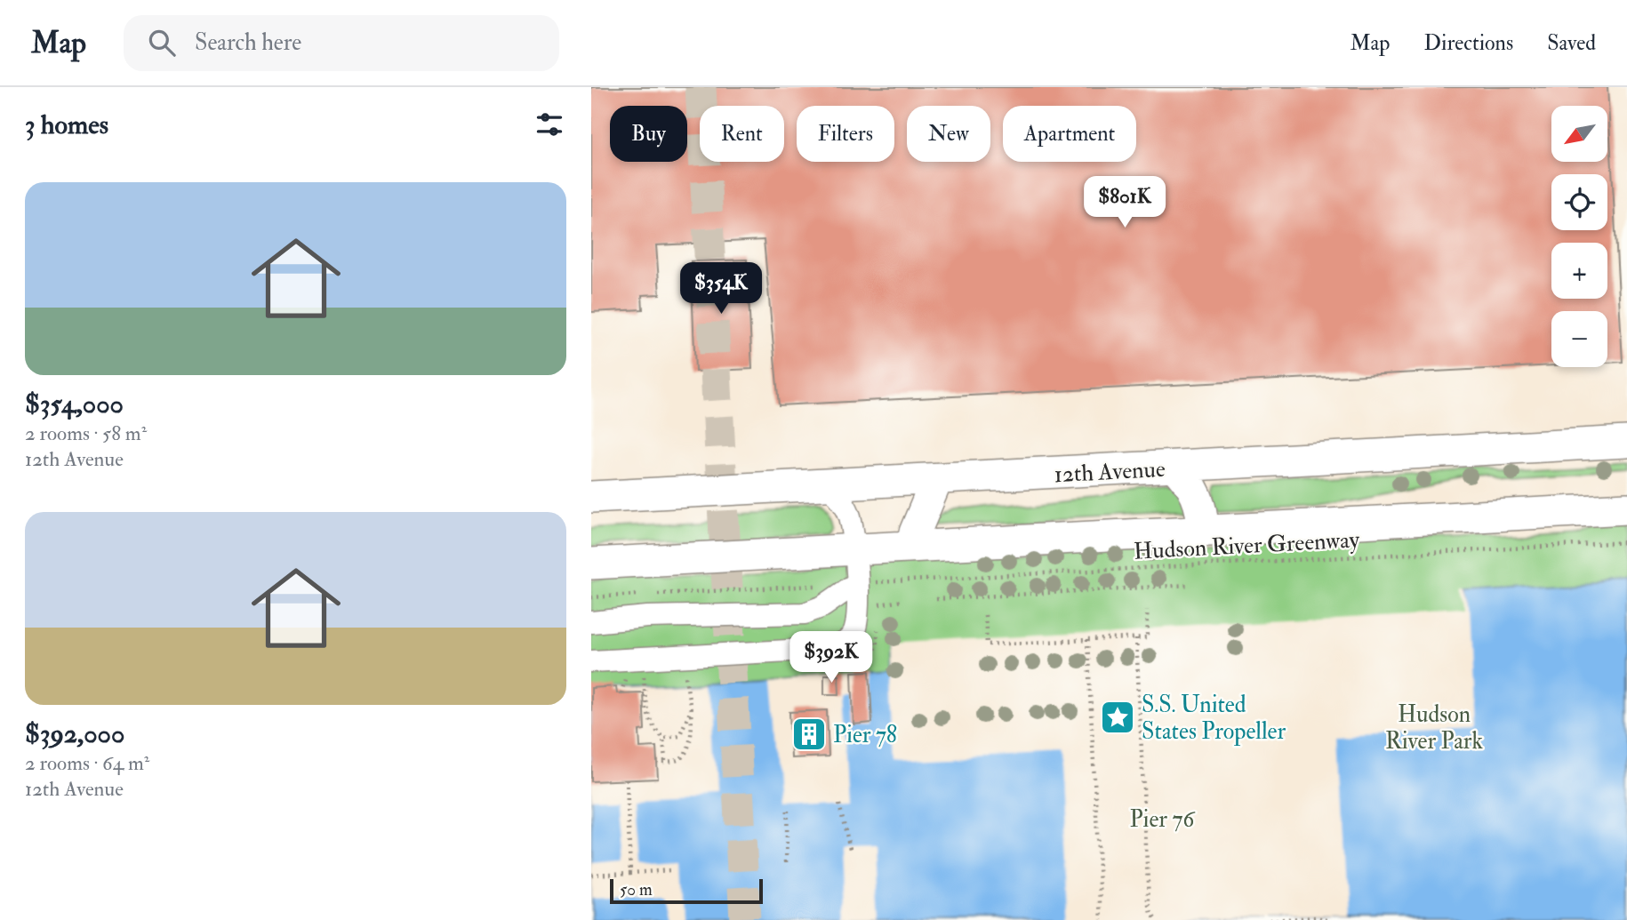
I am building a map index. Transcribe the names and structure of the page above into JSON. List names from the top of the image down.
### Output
{
  "streets": {
    "highway": ["12th Avenue"],
    "path": ["Hudson River Greenway"]
  },
  "parks": ["Hudson River Park", "Pier 76"],
  "places": {
    "place": ["S.S. United States Propeller"],
    "building": ["Pier 78"]
  },
  "scale_bar": "50 m",
  "north": "bottom left",
  "page": {
    "header": "Map",
    "search": "Search here",
    "nav": ["Map", "Directions", "Saved"],
    "heading": "3 homes",
    "map_buttons": ["+", "−"],
    "chip": [
      "Buy",
      "Rent",
      "Filters",
      "New",
      "Apartment"
    ],
    "list": [
      {
        "name": "$354,000",
        "note": "2 rooms · 58 m² · 12th Avenue"
      },
      {
        "name": "$392,000",
        "note": "2 rooms · 64 m² · 12th Avenue"
      }
    ],
    "price": ["$801K", "$354K", "$392K"],
    "scale": "50 m"
  }
}
